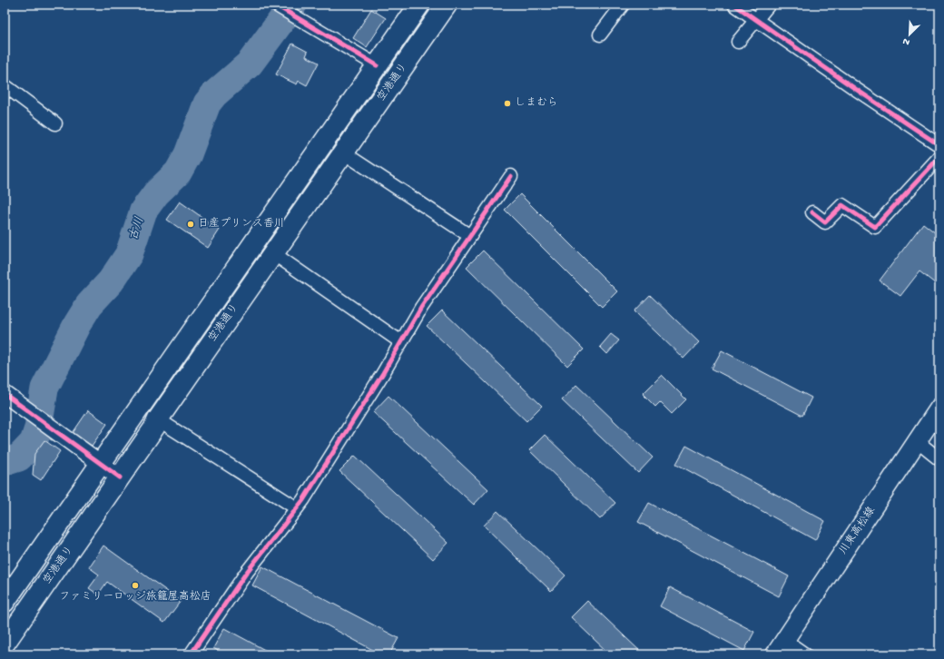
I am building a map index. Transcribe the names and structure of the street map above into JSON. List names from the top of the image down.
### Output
{
  "streets": {
    "highway": ["空港通り"],
    "main road": ["川東高松線"]
  },
  "water": ["古川"],
  "places": ["しまむら", "日産プリンス香川", "ファミリーロッジ旅籠屋高松店"],
  "north": "bottom left"
}
